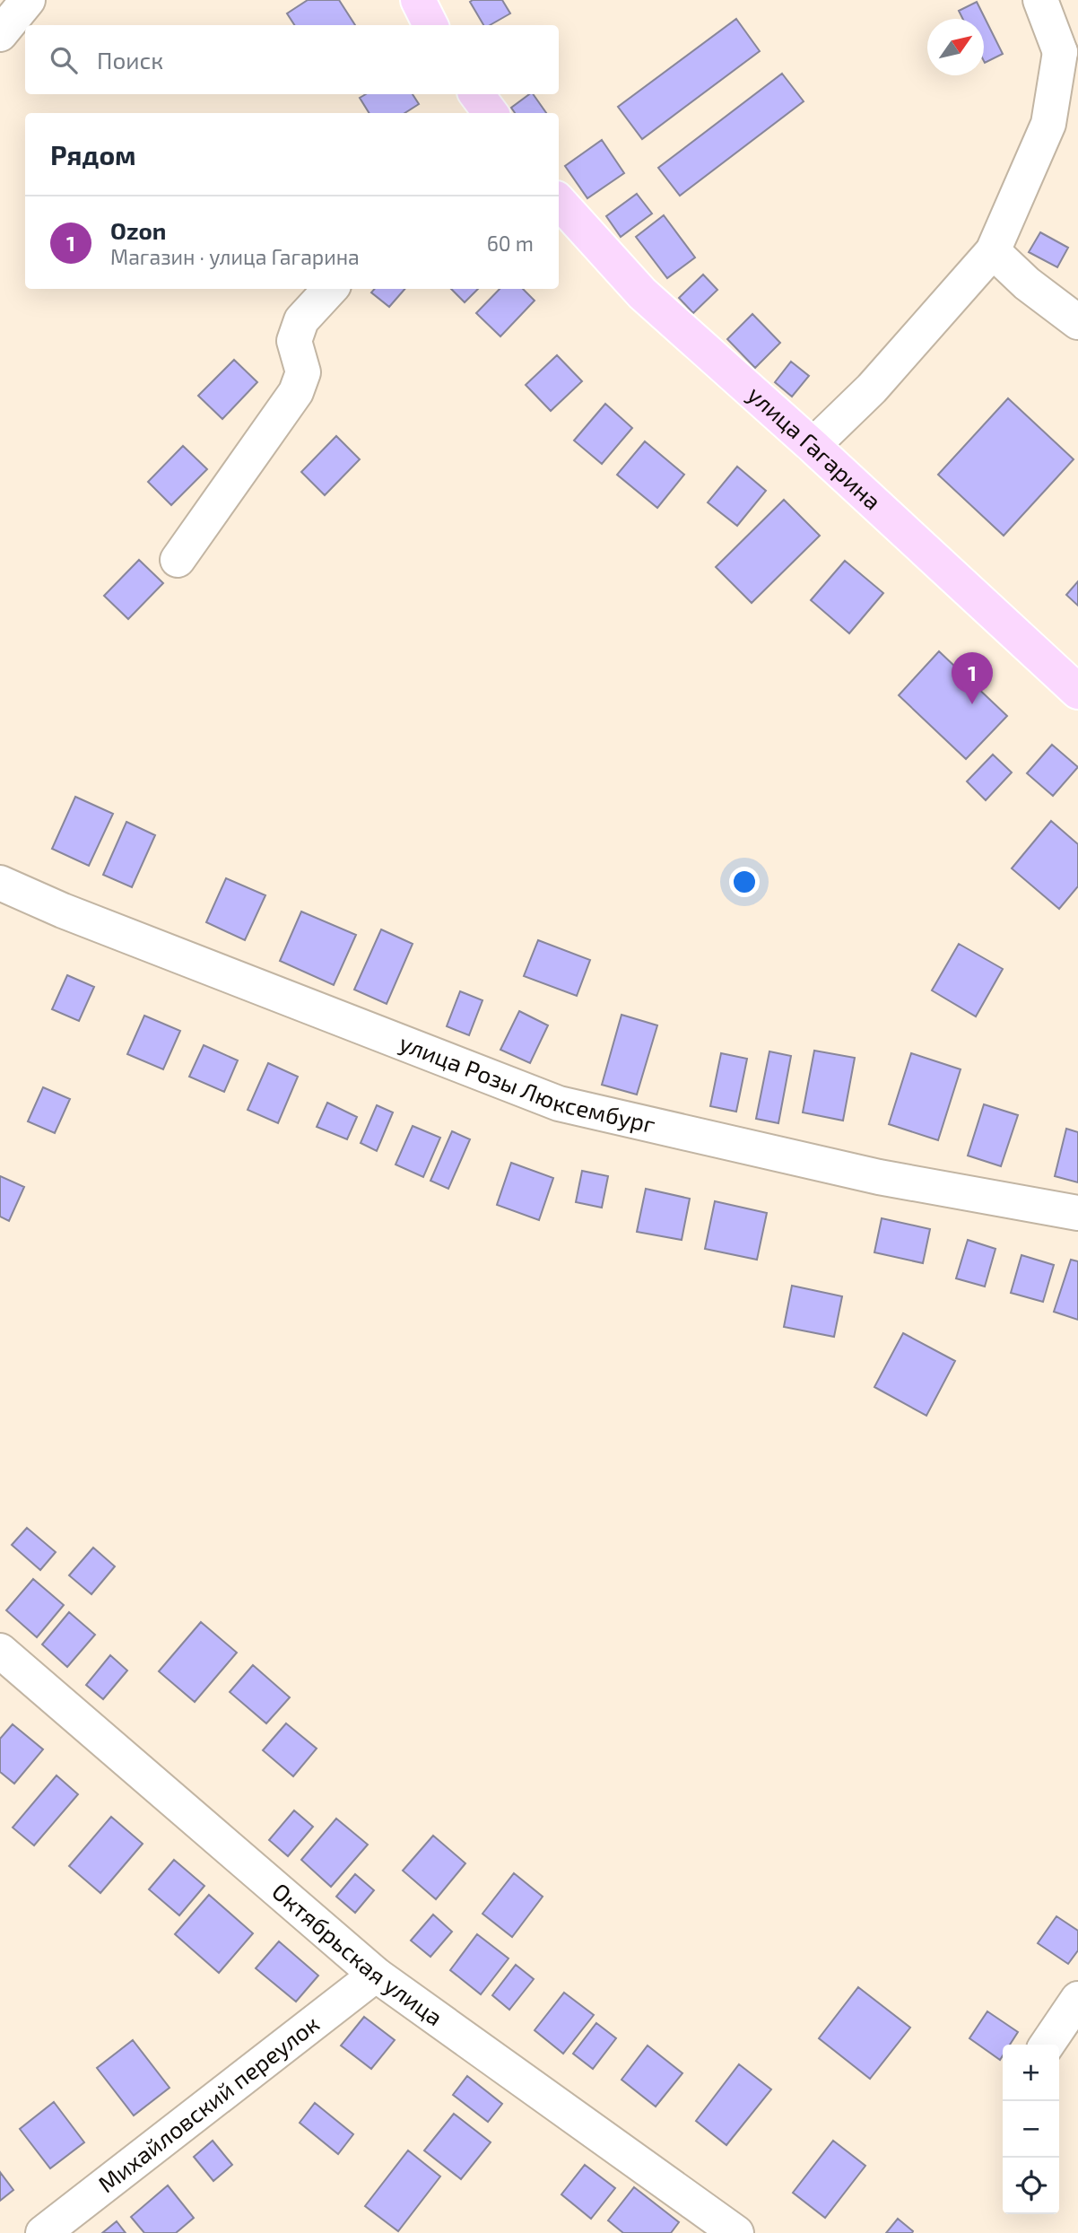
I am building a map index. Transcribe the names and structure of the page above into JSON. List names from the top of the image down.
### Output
{
  "streets": {
    "main road": ["улица Гагарина"],
    "street": ["улица Розы Люксембург", "Октябрьская улица", "Михайловский переулок"]
  },
  "crossings": [
    ["Октябрьская улица", "Михайловский переулок"]
  ],
  "north": "top right",
  "page": {
    "search": "Поиск",
    "heading": "Рядом",
    "list": [
      {
        "mark": "1",
        "name": "Ozon",
        "note": "Магазин · улица Гагарина",
        "value": "60 m"
      }
    ],
    "pins": "1",
    "map_buttons": ["+", "−"]
  }
}
